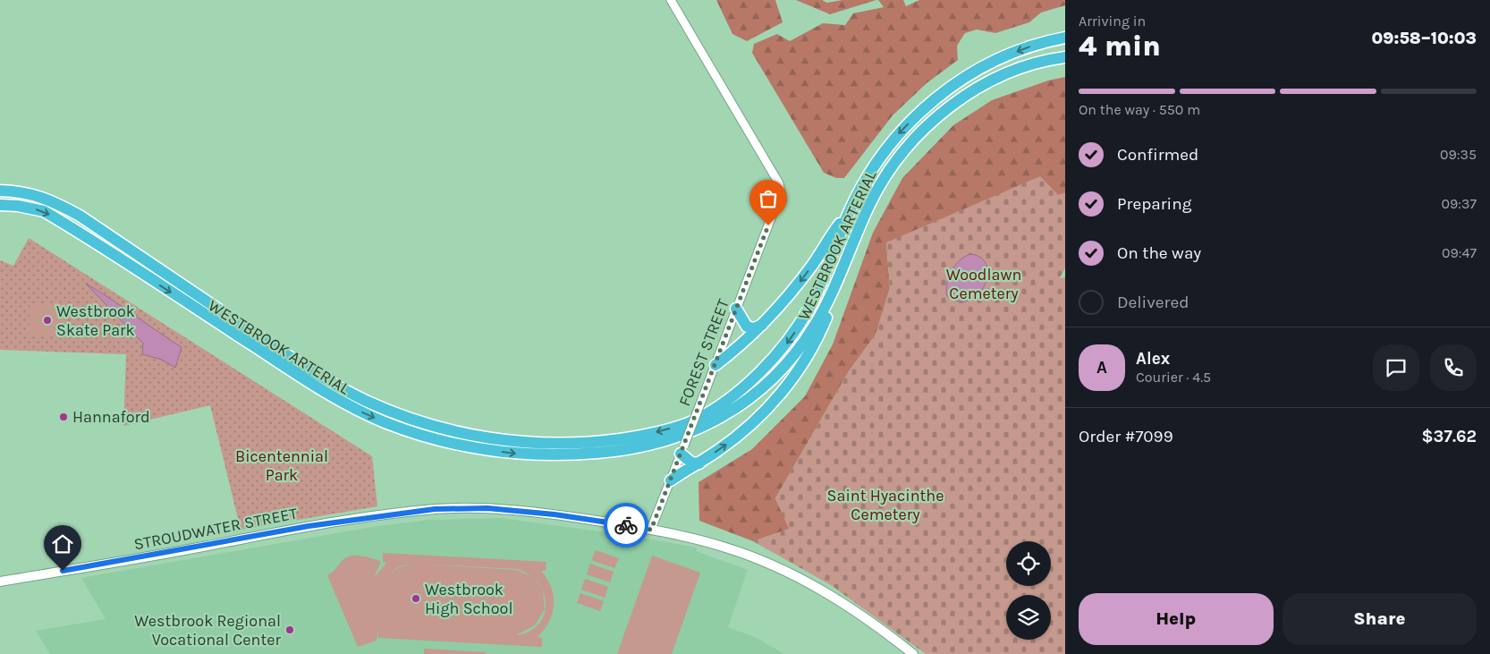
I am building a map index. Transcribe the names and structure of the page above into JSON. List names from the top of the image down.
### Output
{
  "streets": {
    "highway": ["WESTBROOK ARTERIAL"],
    "main road": ["STROUDWATER STREET"],
    "street": ["FOREST STREET"]
  },
  "crossings": [
    ["FOREST STREET", "STROUDWATER STREET"]
  ],
  "parks": ["Woodlawn Cemetery", "Bicentennial Park", "Saint Hyacinthe Cemetery"],
  "places": [
    "Westbrook Skate Park",
    "Hannaford",
    "Westbrook High School",
    "Westbrook Regional Vocational Center"
  ],
  "page": {
    "heading": ["4 min", "Arriving in", "09:58–10:03"],
    "panel": [
      "Alex",
      "Courier · 4.5",
      "Order #7099",
      "$37.62"
    ],
    "bar": "On the way · 550 m",
    "list": [
      ["Confirmed", "09:35"],
      ["Preparing", "09:37"],
      ["On the way", "09:47"],
      "Delivered"
    ],
    "round": "A",
    "buttons": ["Help", "Share"]
  }
}
